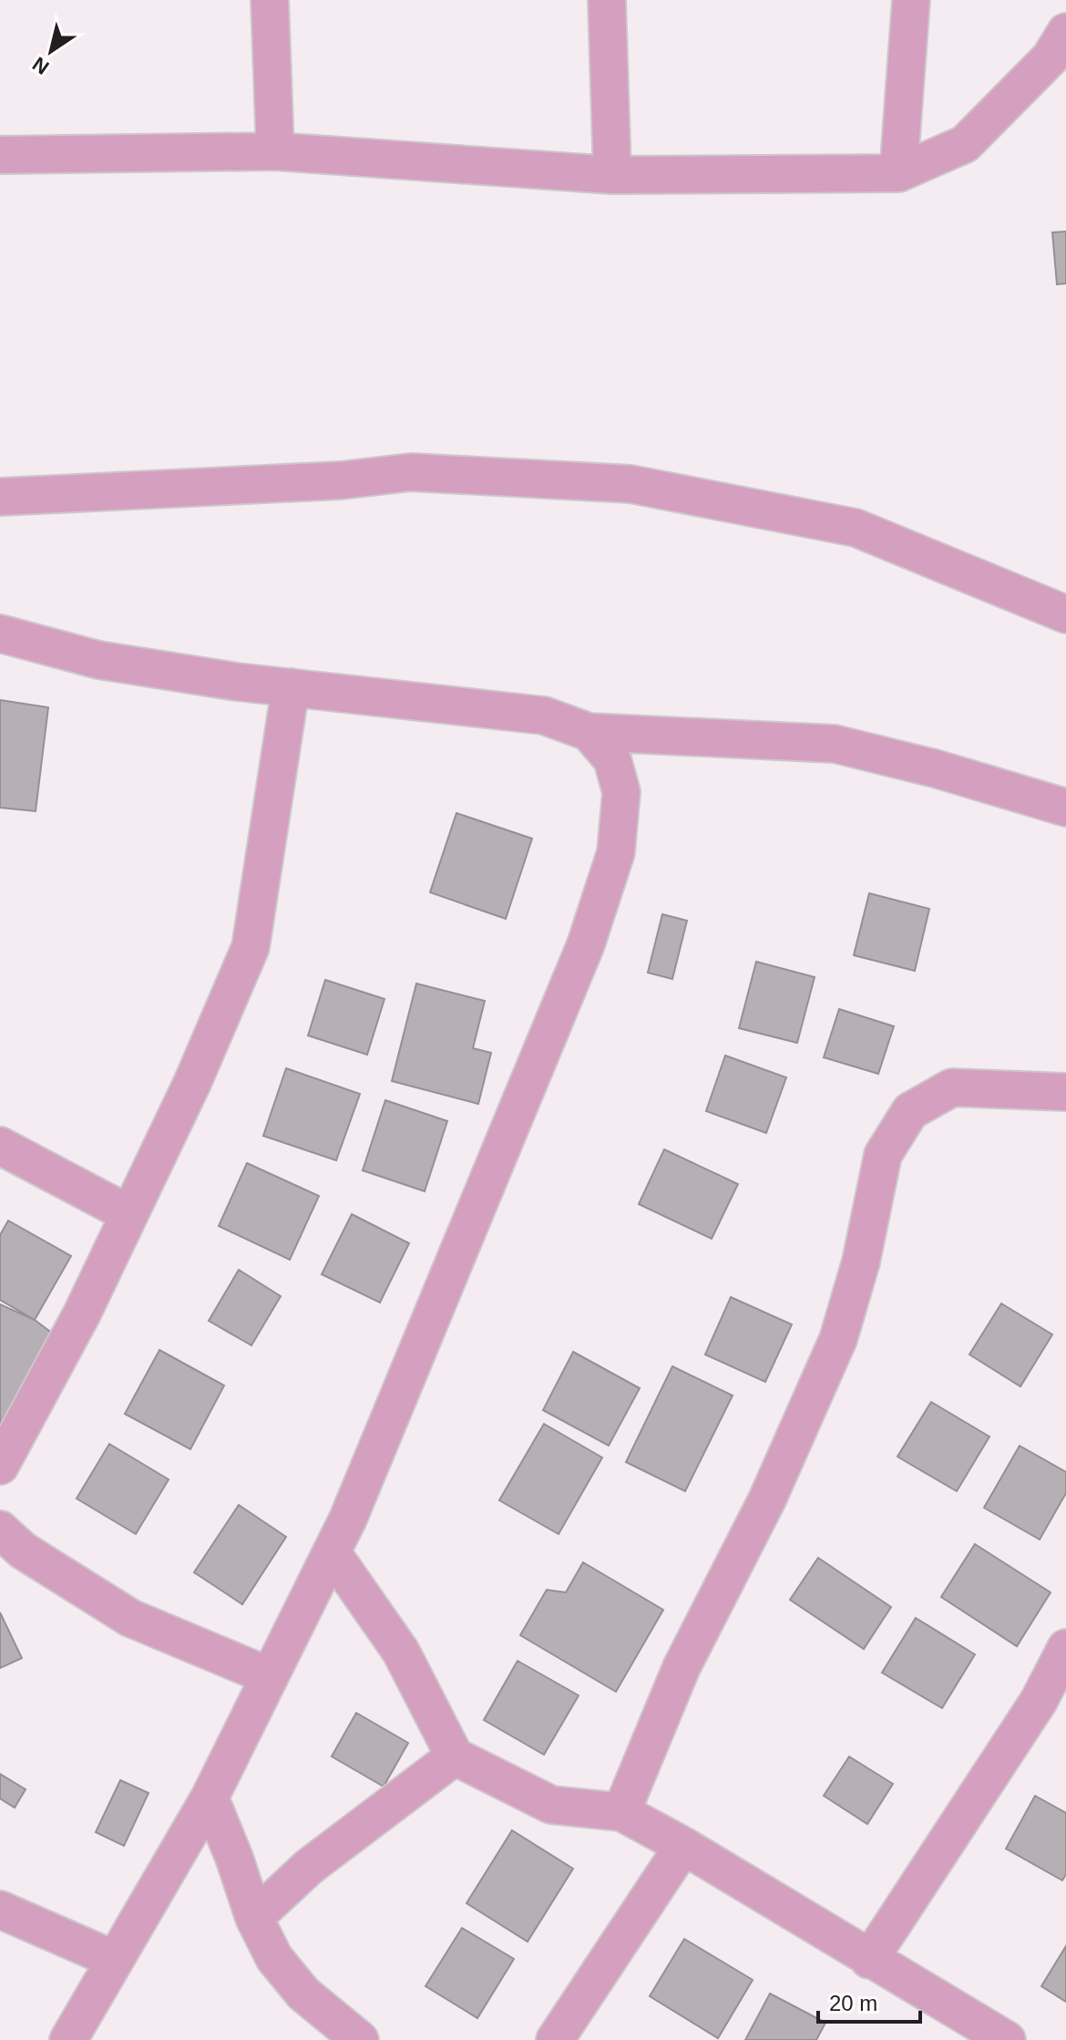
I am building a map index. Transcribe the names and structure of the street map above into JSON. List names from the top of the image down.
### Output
{
  "scale_bar": "20 m",
  "north": "bottom left"
}
